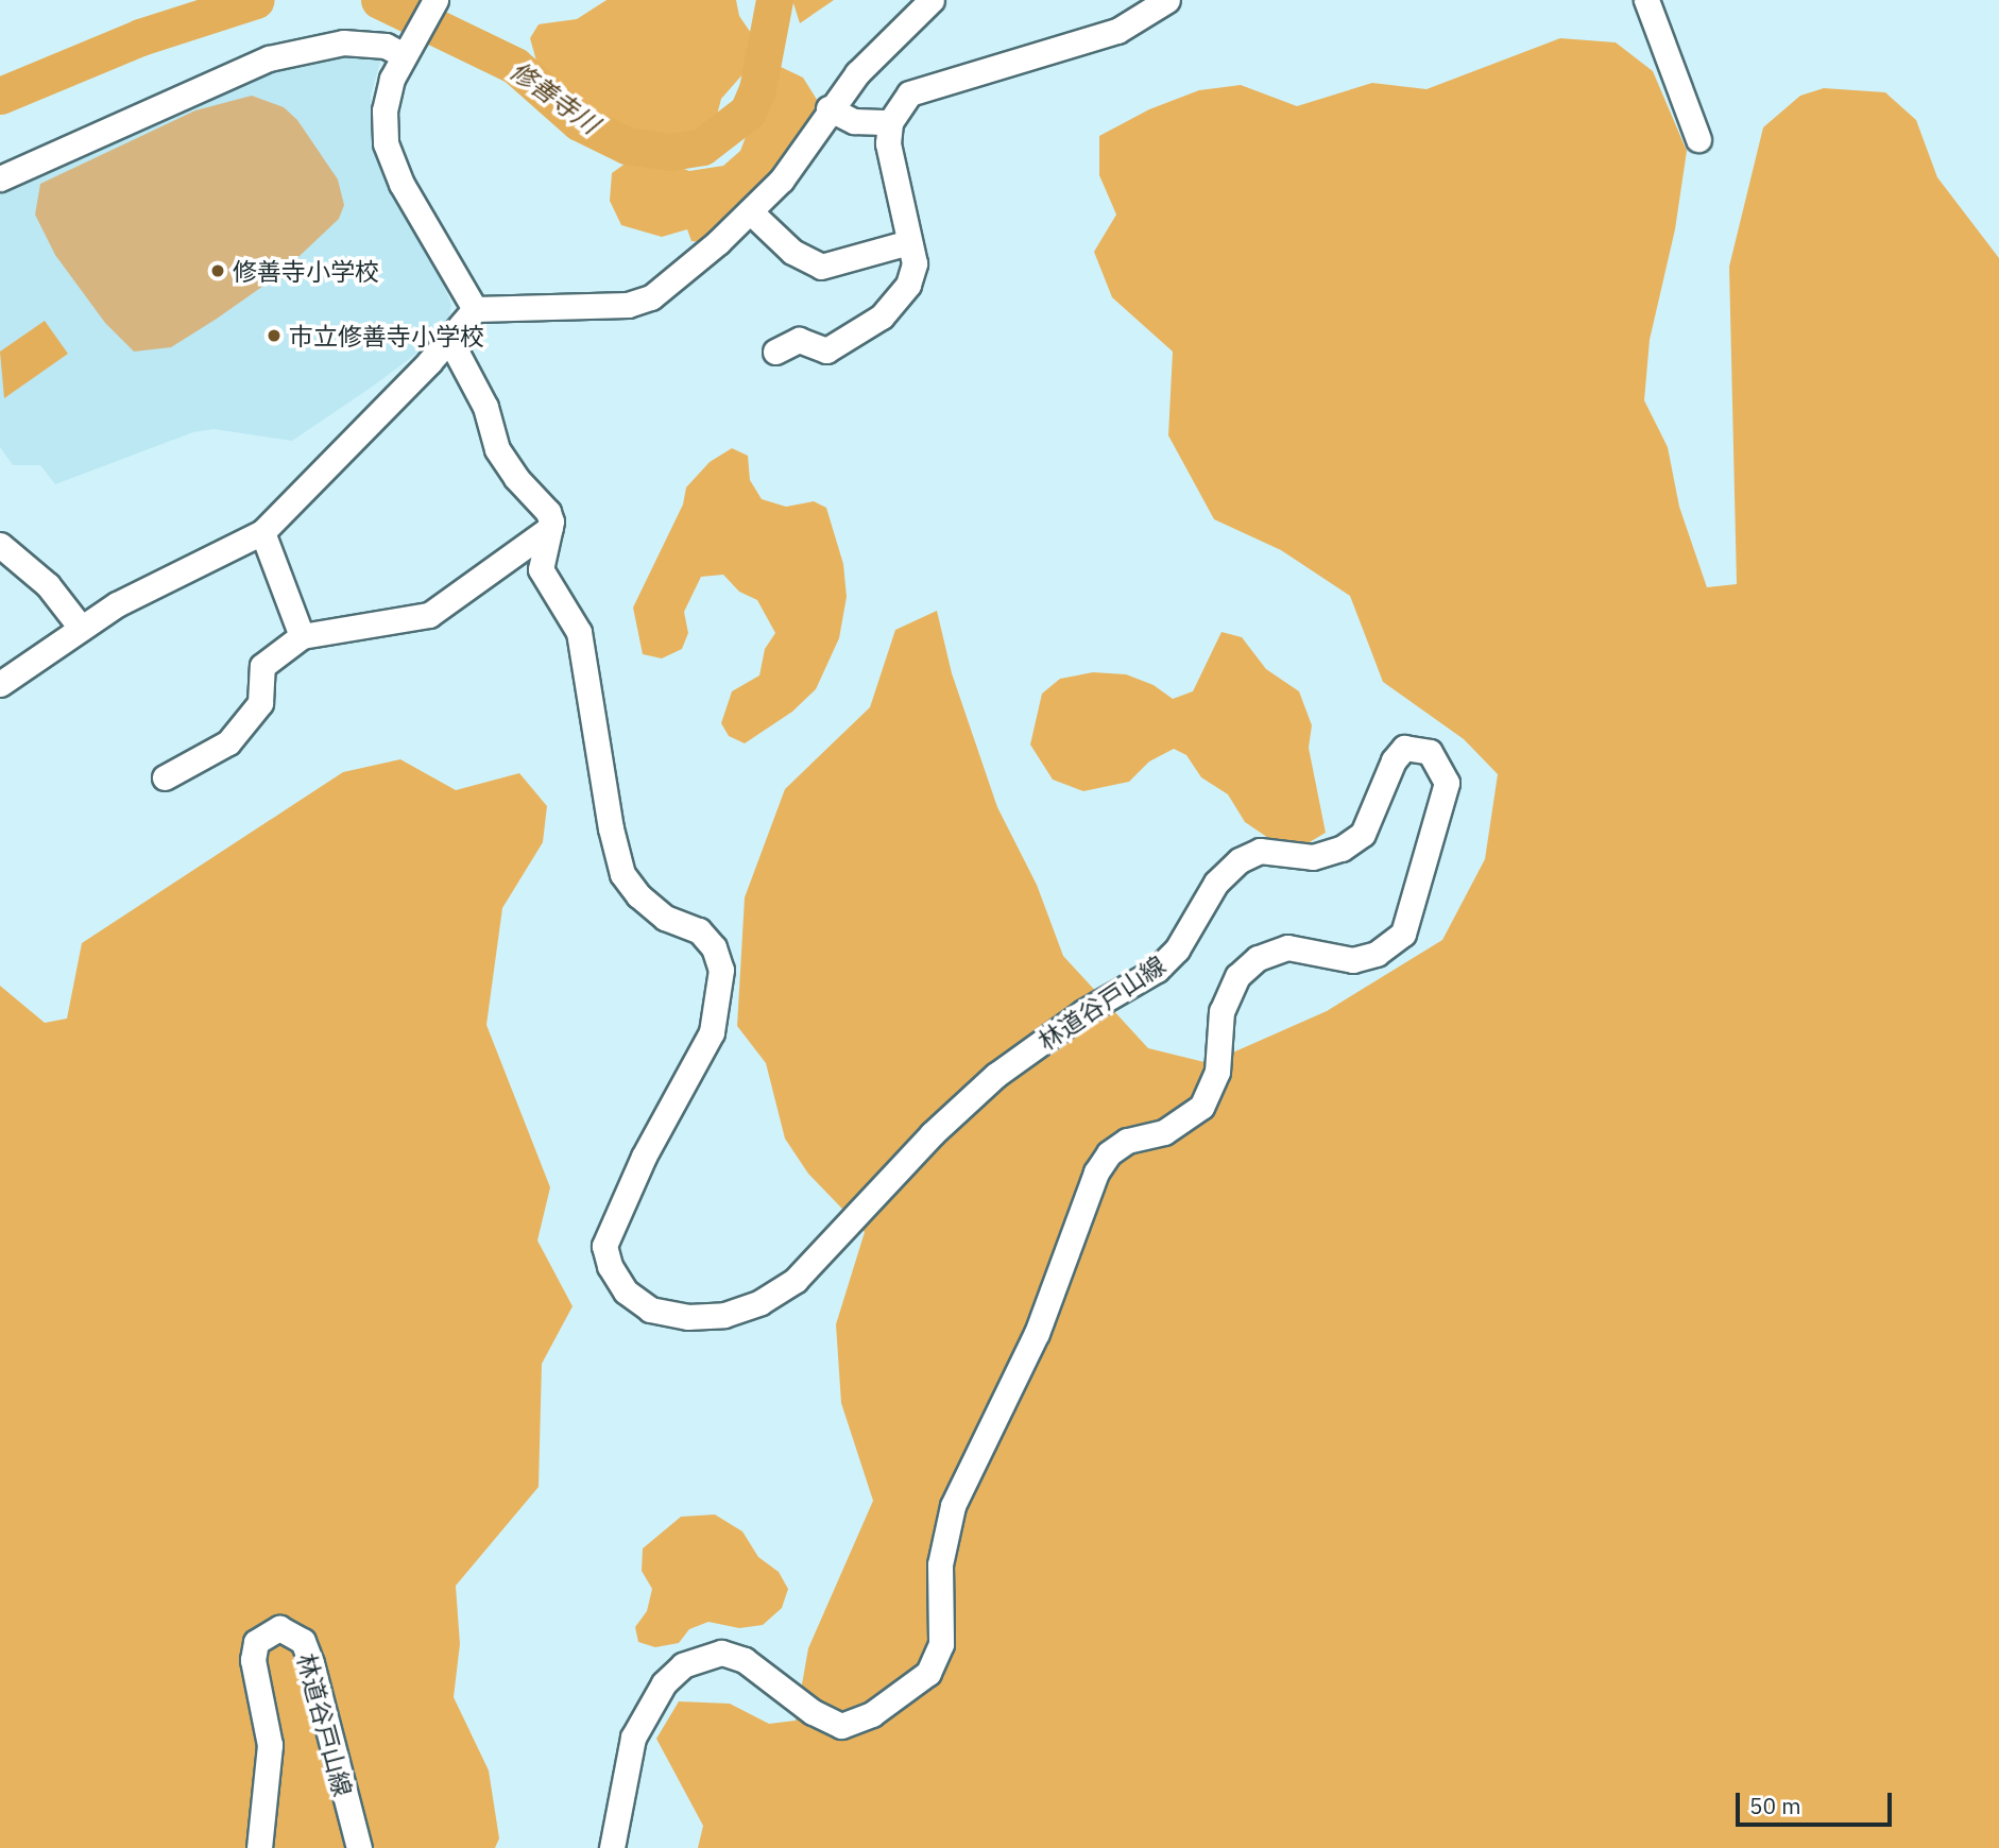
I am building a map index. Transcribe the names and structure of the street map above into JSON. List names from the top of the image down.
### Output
{
  "streets": {
    "street": ["林道谷戸山線"]
  },
  "water": ["修善寺川"],
  "places": ["修善寺小学校", "市立修善寺小学校"],
  "scale_bar": "50 m"
}
